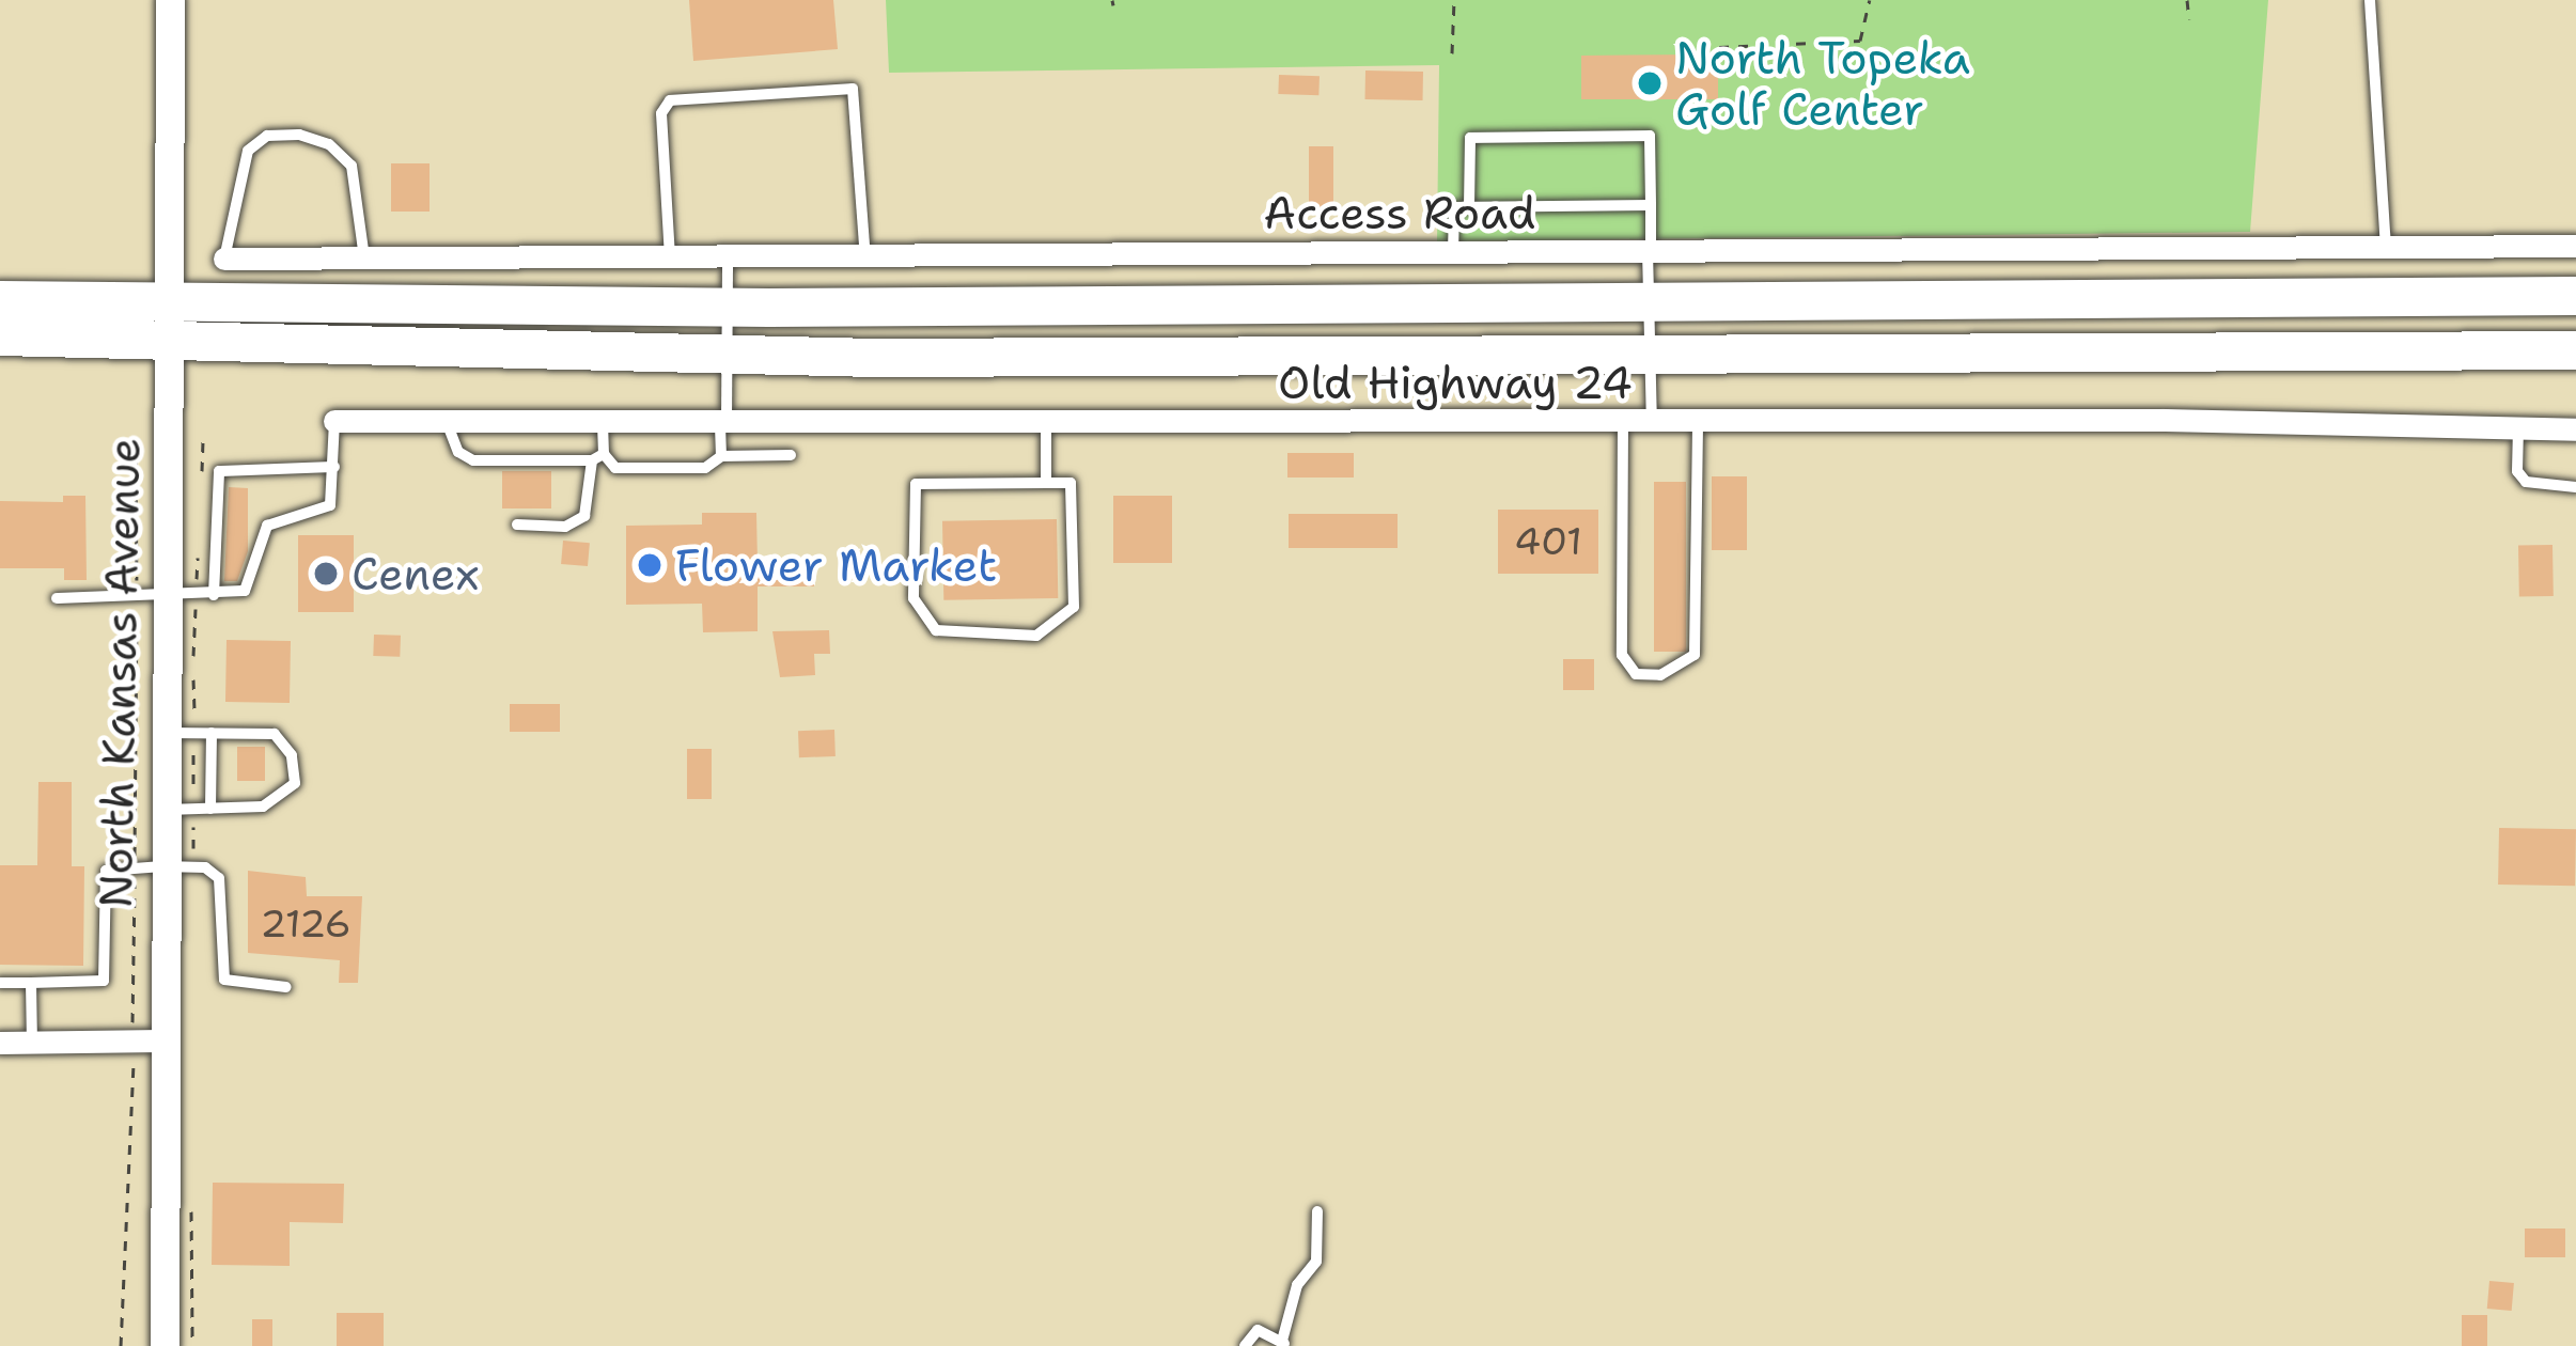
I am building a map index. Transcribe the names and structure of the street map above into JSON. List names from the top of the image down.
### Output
{
  "streets": {
    "main road": ["North Kansas Avenue"],
    "street": ["Access Road", "Old Highway 24"]
  },
  "places": ["North Topeka Golf Center", "Flower Market", "Cenex"],
  "house_numbers": ["401", "2126"]
}
